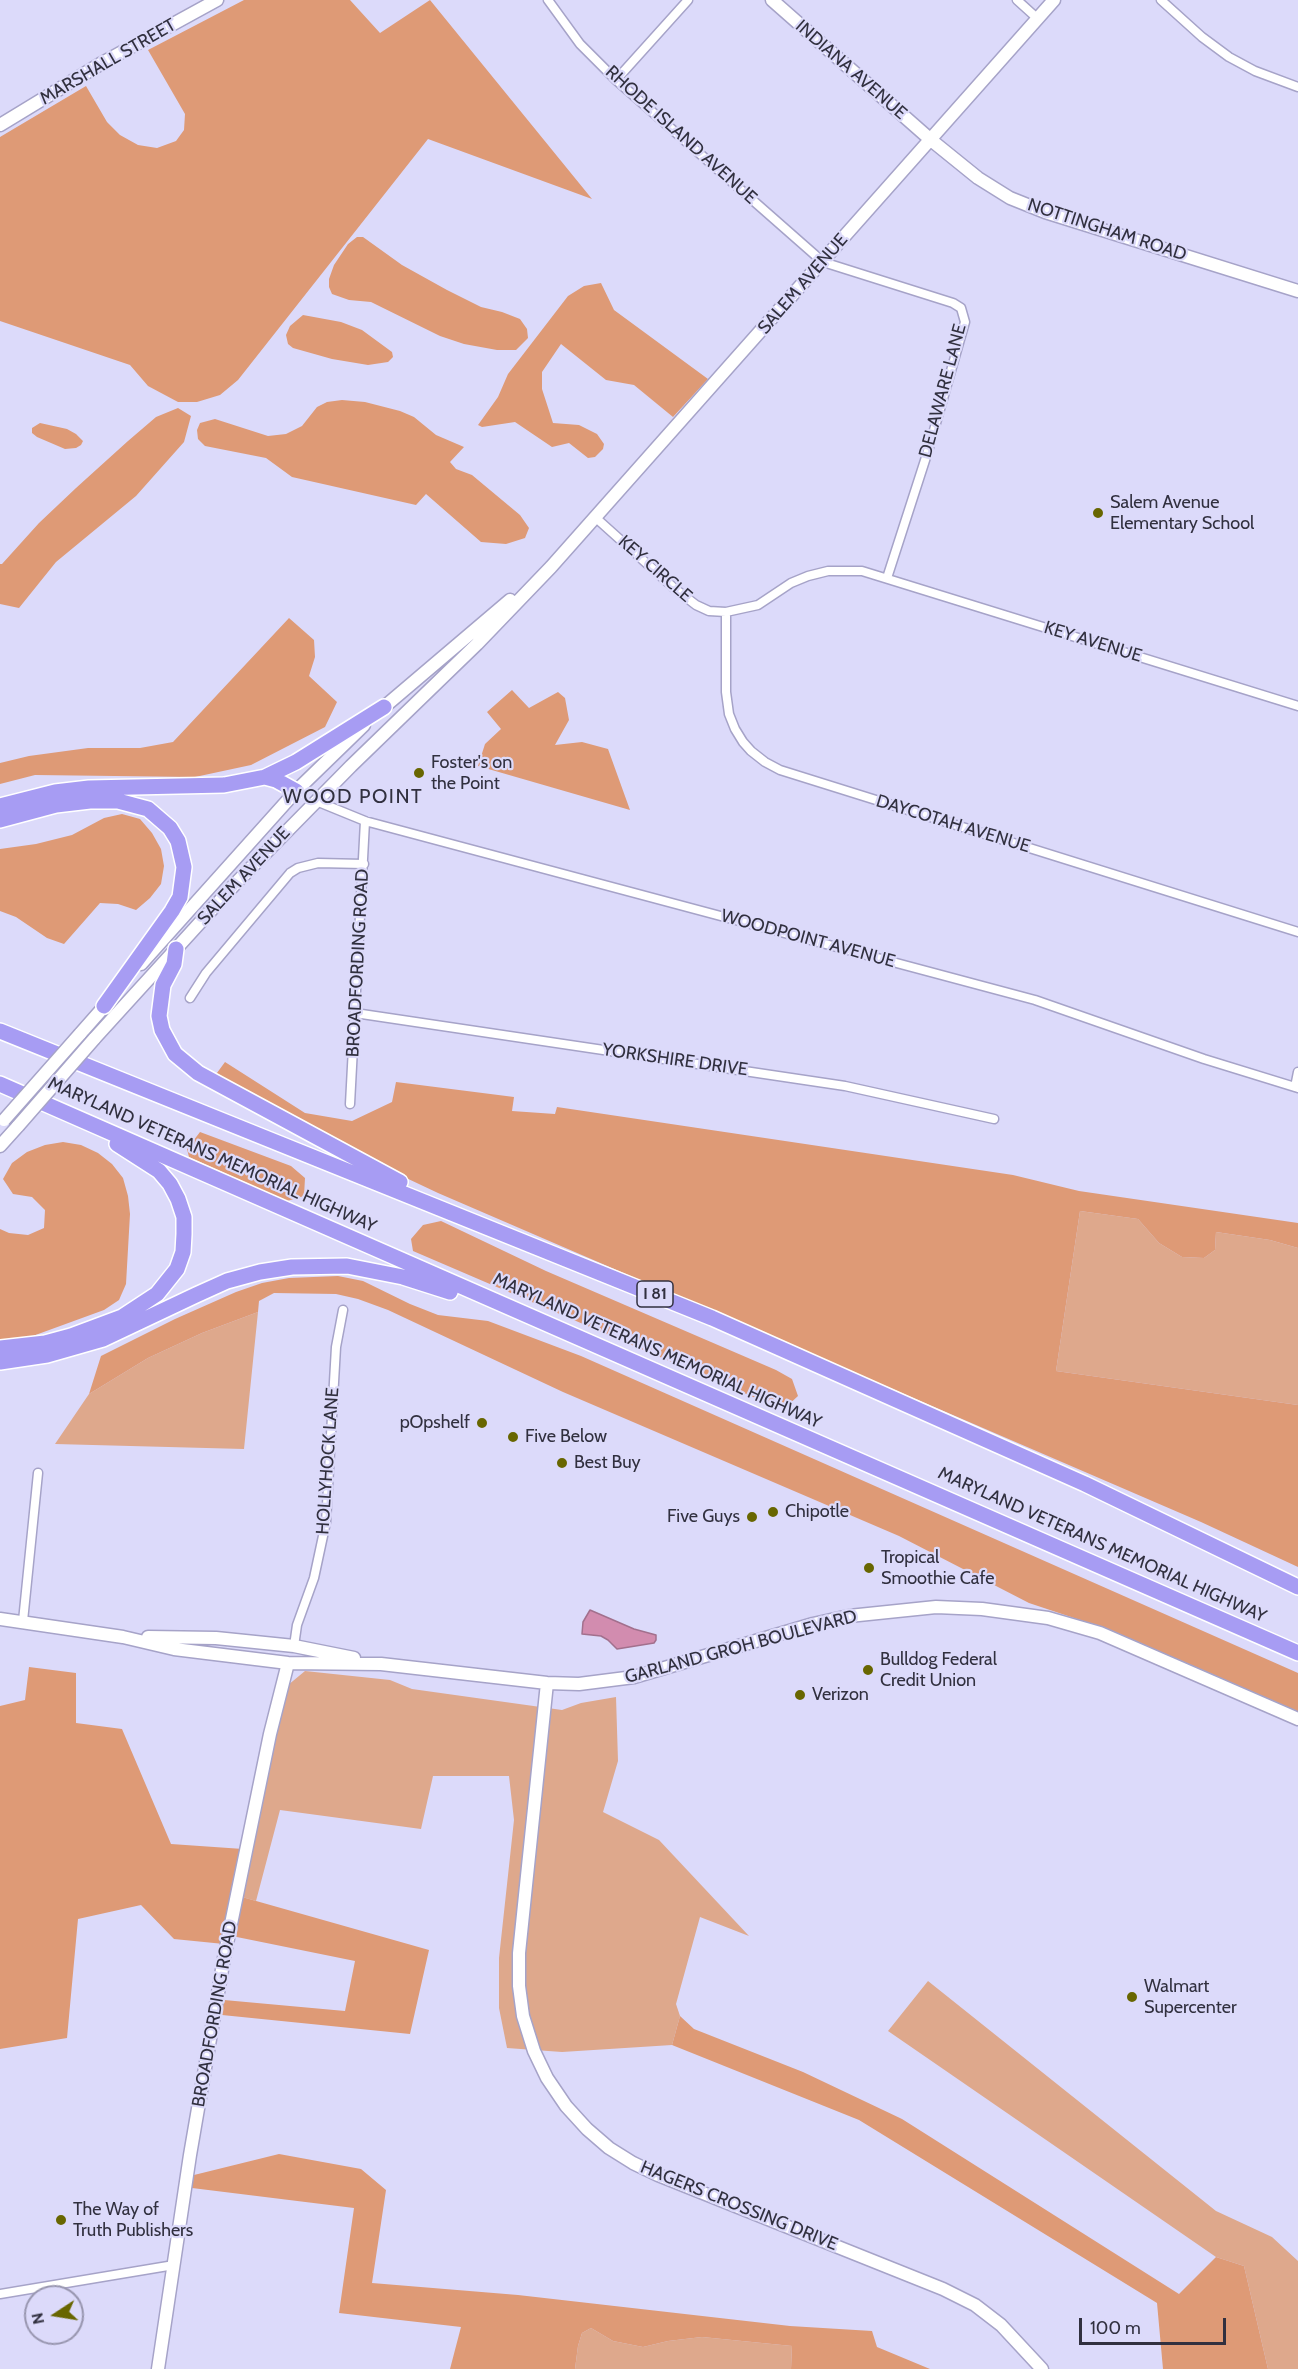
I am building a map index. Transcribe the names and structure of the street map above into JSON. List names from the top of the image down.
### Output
{
  "streets": {
    "highway": ["MARYLAND VETERANS MEMORIAL HIGHWAY", "I 81"],
    "street": [
      "MARSHALL STREET",
      "INDIANA AVENUE",
      "RHODE ISLAND AVENUE",
      "NOTTINGHAM ROAD",
      "SALEM AVENUE",
      "DELAWARE LANE",
      "KEY CIRCLE",
      "KEY AVENUE",
      "DAYCOTAH AVENUE",
      "WOODPOINT AVENUE",
      "BROADFORDING ROAD",
      "YORKSHIRE DRIVE",
      "HOLLYHOCK LANE",
      "GARLAND GROH BOULEVARD",
      "HAGERS CROSSING DRIVE"
    ]
  },
  "crossings": [
    ["INDIANA AVENUE", "NOTTINGHAM ROAD"],
    ["INDIANA AVENUE", "SALEM AVENUE"],
    ["RHODE ISLAND AVENUE", "SALEM AVENUE"],
    ["RHODE ISLAND AVENUE", "DELAWARE LANE"],
    ["NOTTINGHAM ROAD", "SALEM AVENUE"],
    ["SALEM AVENUE", "DELAWARE LANE"],
    ["SALEM AVENUE", "KEY CIRCLE"],
    ["SALEM AVENUE", "WOODPOINT AVENUE"],
    ["DELAWARE LANE", "KEY CIRCLE"],
    ["DELAWARE LANE", "KEY AVENUE"],
    ["KEY CIRCLE", "KEY AVENUE"],
    ["KEY CIRCLE", "DAYCOTAH AVENUE"],
    ["WOODPOINT AVENUE", "BROADFORDING ROAD"],
    ["BROADFORDING ROAD", "YORKSHIRE DRIVE"],
    ["BROADFORDING ROAD", "GARLAND GROH BOULEVARD"],
    ["HOLLYHOCK LANE", "GARLAND GROH BOULEVARD"],
    ["GARLAND GROH BOULEVARD", "HAGERS CROSSING DRIVE"]
  ],
  "districts": ["WOOD POINT"],
  "places": [
    "Salem Avenue Elementary School",
    "Foster's on the Point",
    "pOpshelf",
    "Five Below",
    "Best Buy",
    "Chipotle",
    "Five Guys",
    "Tropical Smoothie Cafe",
    "Bulldog Federal Credit Union",
    "Verizon",
    "Walmart Supercenter",
    "The Way of Truth Publishers"
  ],
  "scale_bar": "100 m",
  "north": "left"
}
